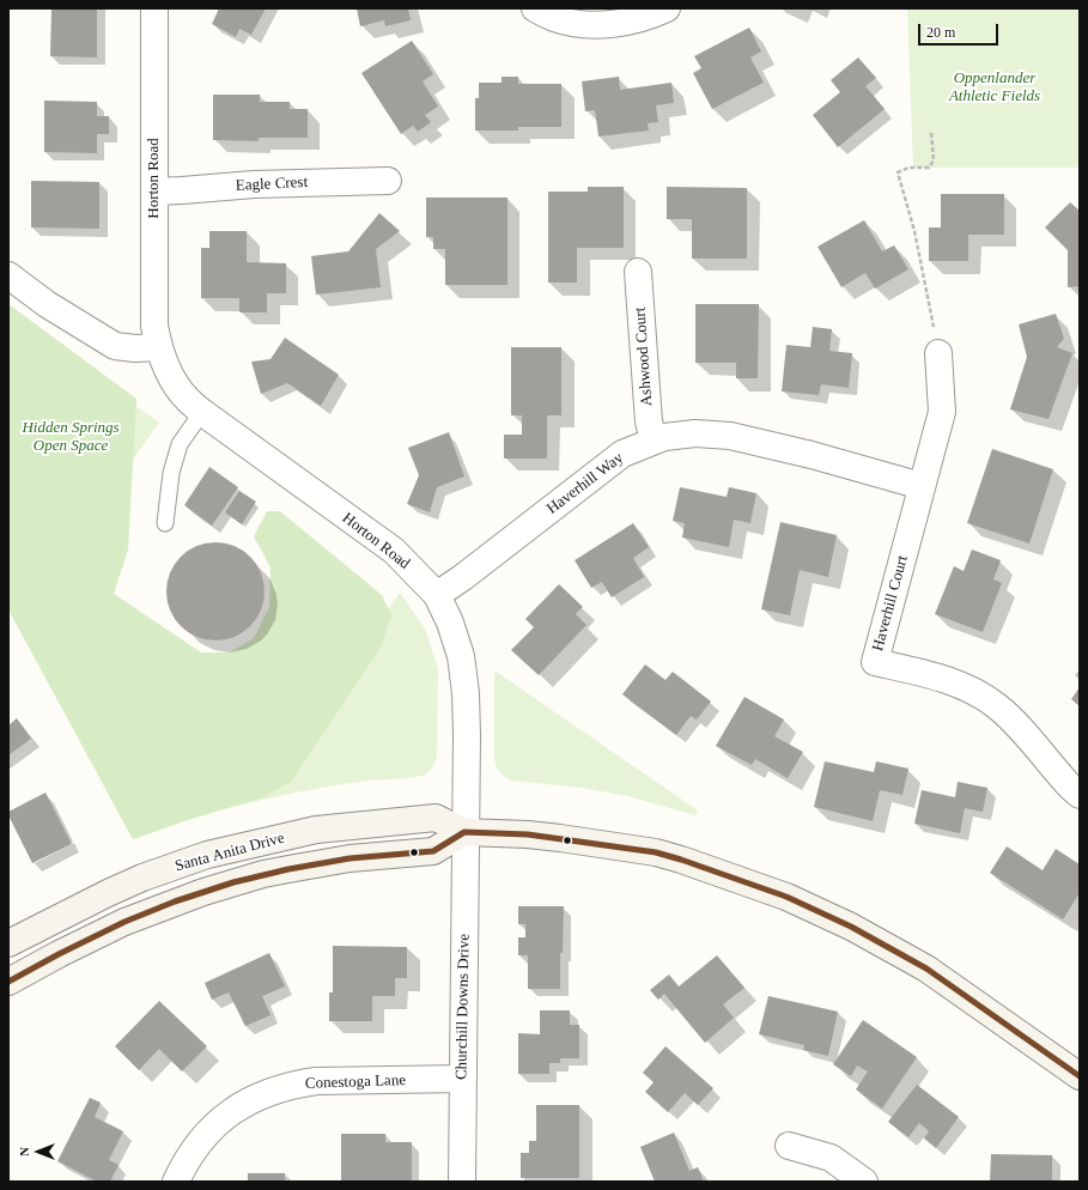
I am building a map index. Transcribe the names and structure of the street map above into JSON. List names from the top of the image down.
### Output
{
  "streets": {
    "main road": ["Santa Anita Drive"],
    "street": [
      "Horton Road",
      "Eagle Crest",
      "Ashwood Court",
      "Haverhill Way",
      "Haverhill Court",
      "Churchill Downs Drive",
      "Conestoga Lane"
    ]
  },
  "crossings": [
    ["Horton Road", "Eagle Crest"],
    ["Horton Road", "Haverhill Way"],
    ["Horton Road", "Santa Anita Drive"],
    ["Horton Road", "Churchill Downs Drive"],
    ["Ashwood Court", "Haverhill Way"],
    ["Haverhill Way", "Haverhill Court"],
    ["Santa Anita Drive", "Churchill Downs Drive"],
    ["Churchill Downs Drive", "Conestoga Lane"]
  ],
  "parks": ["Oppenlander Athletic Fields", "Hidden Springs Open Space"],
  "scale_bar": "20 m",
  "north": "left"
}
